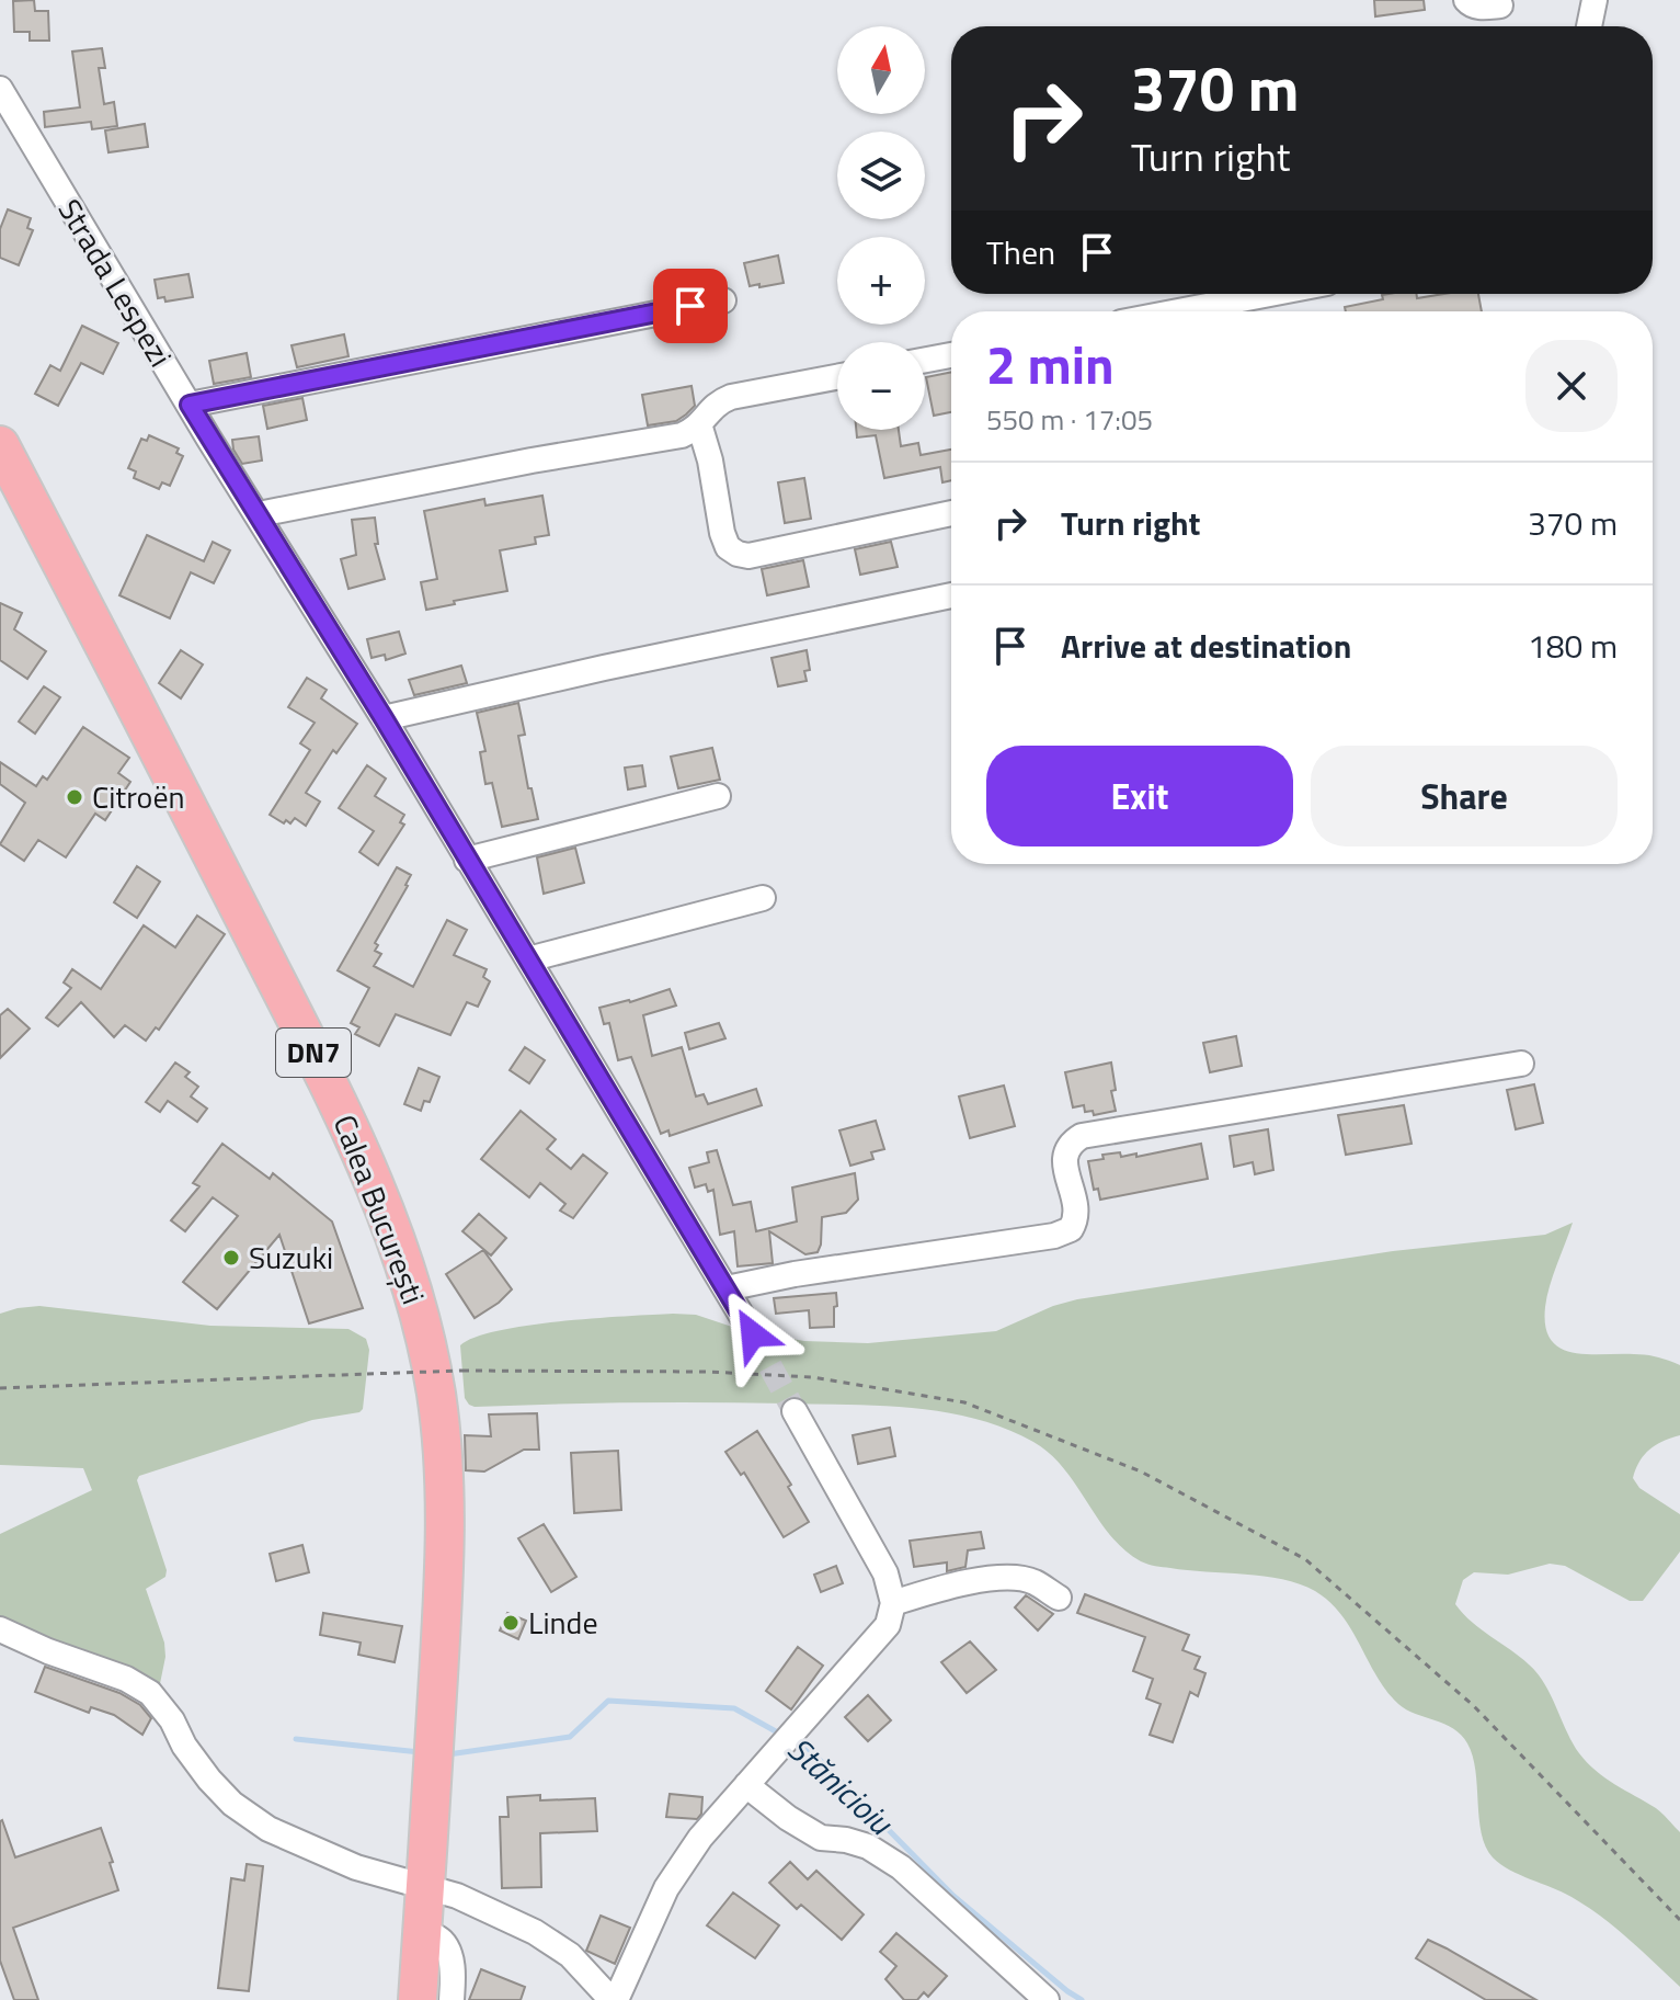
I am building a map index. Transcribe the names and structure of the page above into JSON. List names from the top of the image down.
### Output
{
  "streets": {
    "highway": ["DN7", "Calea București"],
    "street": ["Strada Lespezi"]
  },
  "water": ["Stănicioiu"],
  "places": ["Citroën", "Suzuki", "Linde"],
  "north": "top",
  "page": {
    "map_buttons": ["+", "−"],
    "turn": ["370 m", "Turn right"],
    "then": "Then",
    "heading": ["2 min", "550 m · 17:05"],
    "list": [
      {
        "name": "Turn right",
        "value": "370 m"
      },
      {
        "name": "Arrive at destination",
        "value": "180 m"
      }
    ],
    "buttons": ["Exit", "Share"]
  }
}
